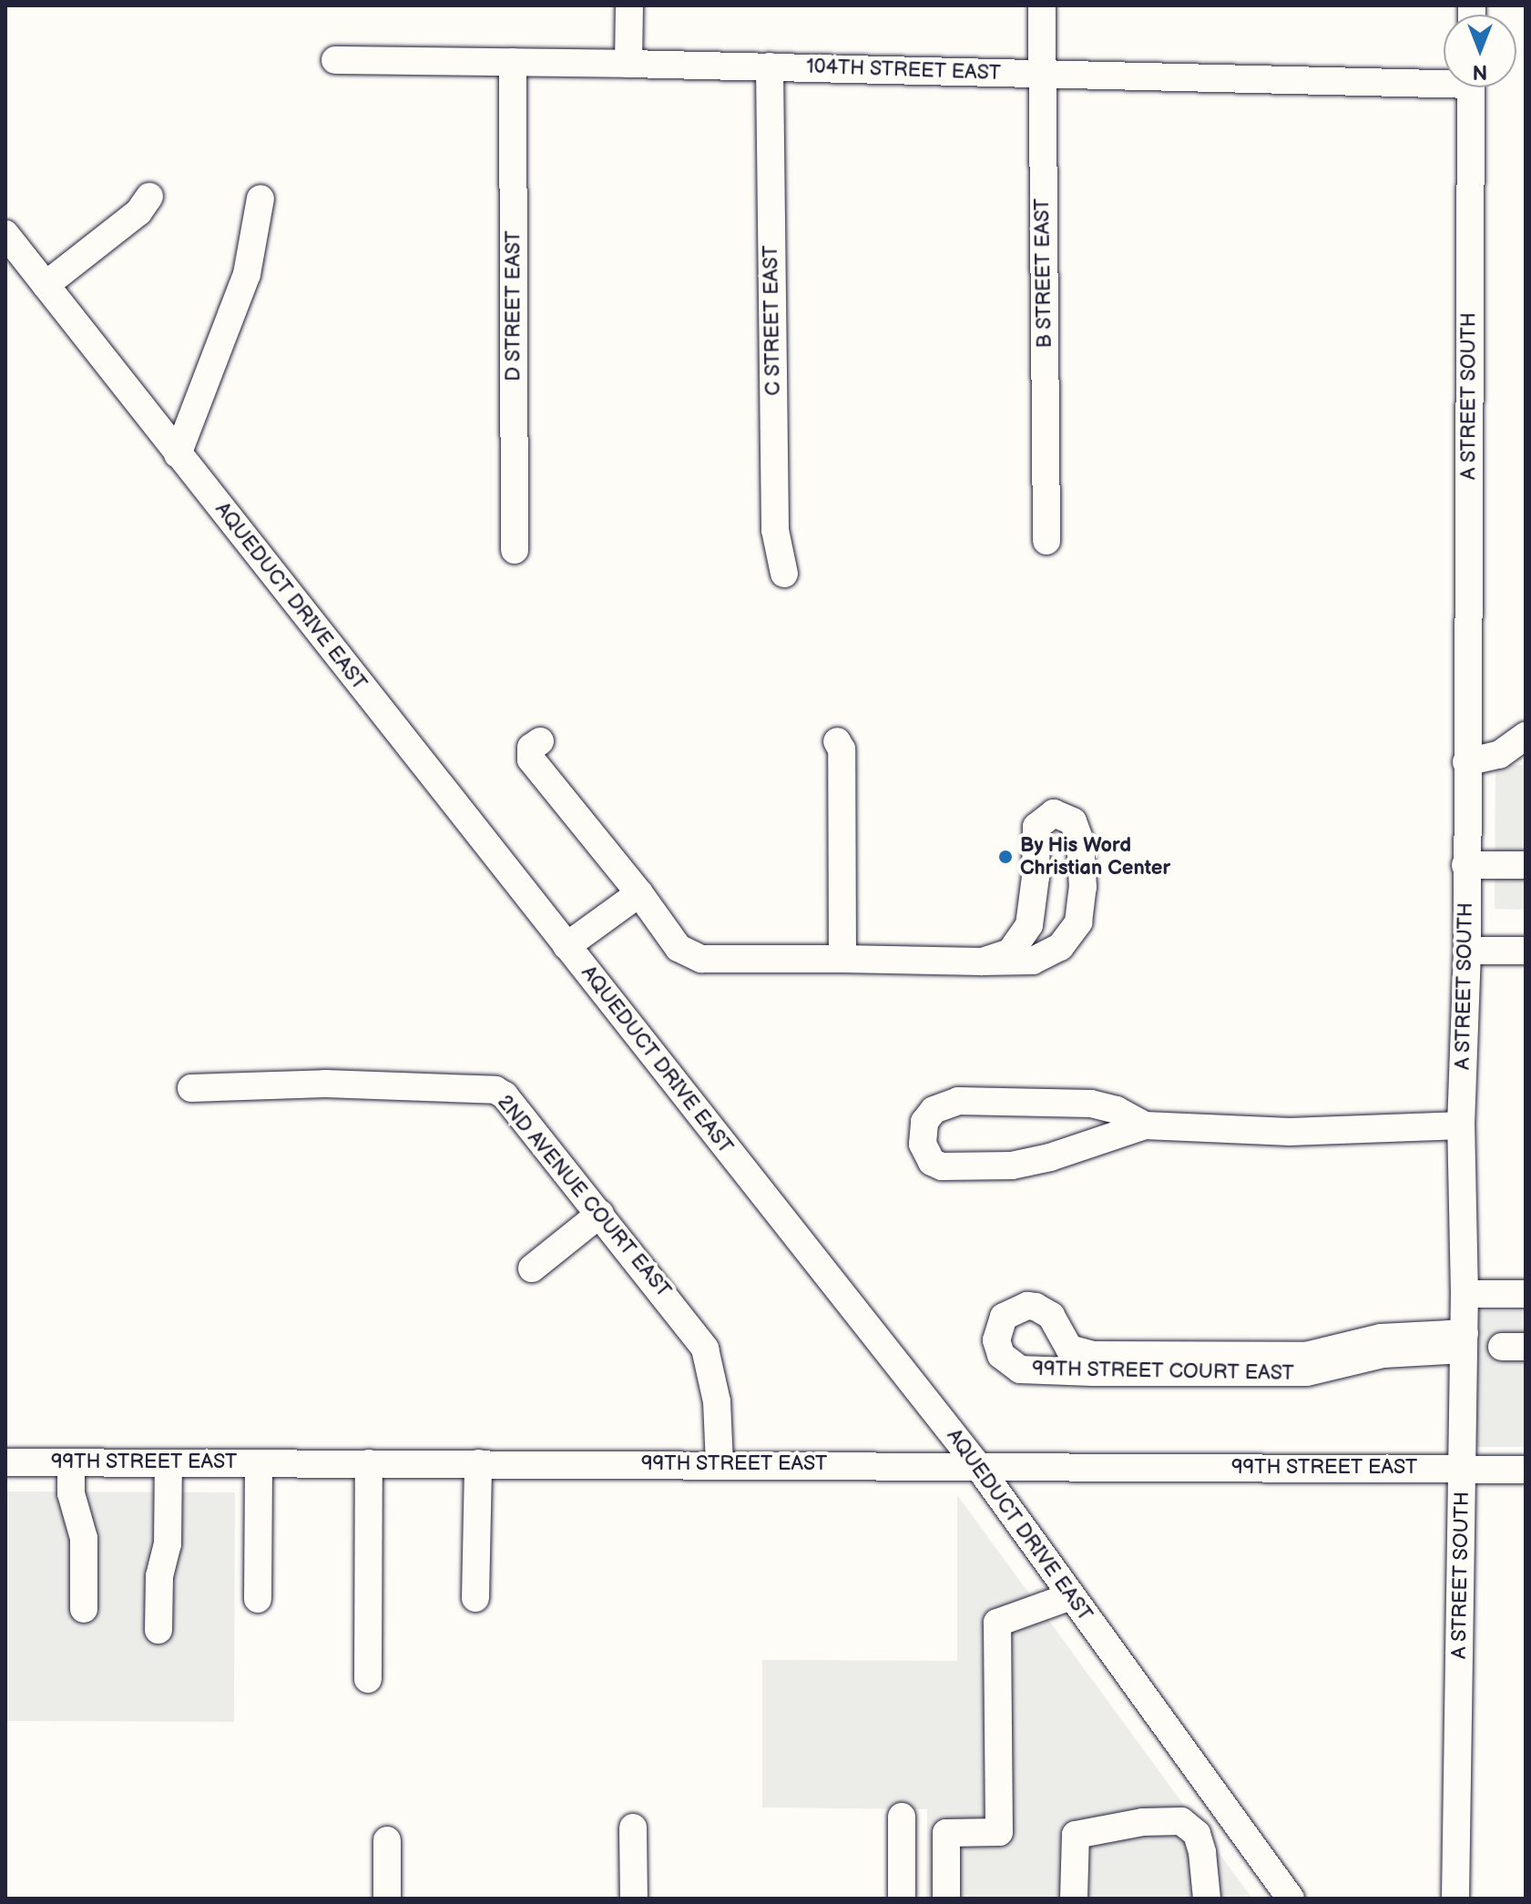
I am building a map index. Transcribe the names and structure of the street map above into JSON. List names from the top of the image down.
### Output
{
  "streets": {
    "street": [
      "104TH STREET EAST",
      "B STREET EAST",
      "D STREET EAST",
      "C STREET EAST",
      "A STREET SOUTH",
      "AQUEDUCT DRIVE EAST",
      "2ND AVENUE COURT EAST",
      "99TH STREET COURT EAST",
      "99TH STREET EAST"
    ]
  },
  "crossings": [
    ["104TH STREET EAST", "B STREET EAST"],
    ["104TH STREET EAST", "D STREET EAST"],
    ["104TH STREET EAST", "C STREET EAST"],
    ["A STREET SOUTH", "99TH STREET COURT EAST"],
    ["A STREET SOUTH", "99TH STREET EAST"],
    ["AQUEDUCT DRIVE EAST", "99TH STREET EAST"],
    ["2ND AVENUE COURT EAST", "99TH STREET EAST"]
  ],
  "places": ["By His Word Christian Center"],
  "north": "bottom"
}
